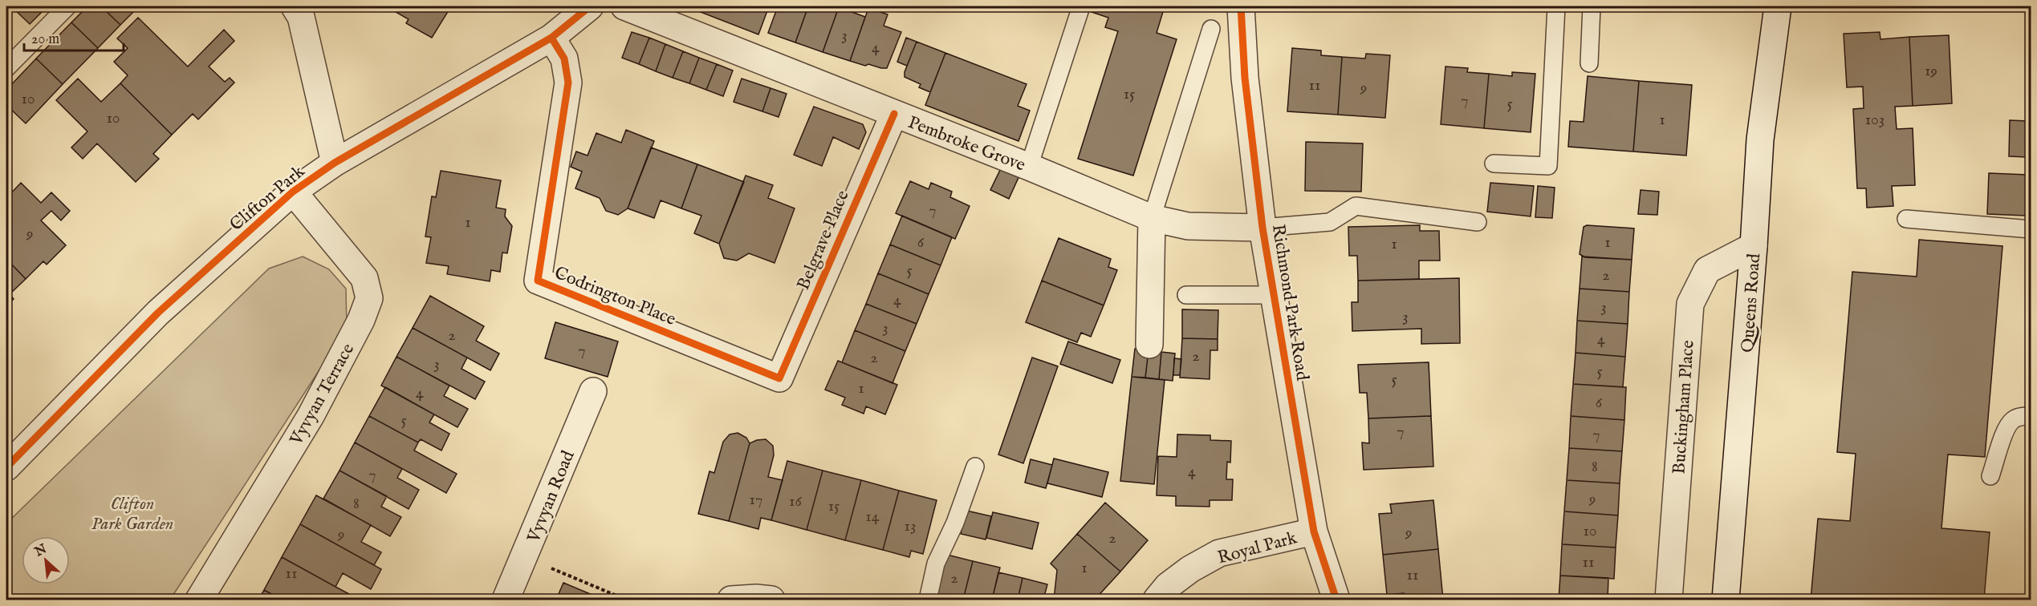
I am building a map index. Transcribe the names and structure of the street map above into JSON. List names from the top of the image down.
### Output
{
  "streets": {
    "street": [
      "Pembroke Grove",
      "Clifton Park",
      "Belgrave Place",
      "Codrington Place",
      "Richmond Park Road",
      "Queens Road",
      "Vyvyan Terrace",
      "Buckingham Place",
      "Vyvyan Road",
      "Royal Park"
    ]
  },
  "crossings": [
    ["Pembroke Grove", "Belgrave Place"],
    ["Pembroke Grove", "Richmond Park Road"],
    ["Clifton Park", "Codrington Place"],
    ["Clifton Park", "Vyvyan Terrace"],
    ["Belgrave Place", "Codrington Place"],
    ["Richmond Park Road", "Royal Park"],
    ["Queens Road", "Buckingham Place"]
  ],
  "parks": ["Clifton Park Garden"],
  "house_numbers": [
    "3",
    "4",
    "19",
    "11",
    "9",
    "15",
    "10",
    "7",
    "5",
    "10",
    "1",
    "103",
    "7",
    "1",
    "9",
    "6",
    "1",
    "1",
    "5",
    "2",
    "4",
    "3",
    "3",
    "3",
    "2",
    "4",
    "7",
    "2",
    "2",
    "3",
    "5",
    "5",
    "1",
    "4",
    "6",
    "5",
    "7",
    "7",
    "8",
    "4",
    "7",
    "9",
    "17",
    "16",
    "8",
    "15",
    "14",
    "13",
    "10",
    "9",
    "9",
    "2",
    "11",
    "1",
    "11",
    "11",
    "2"
  ],
  "scale_bar": "20 m",
  "north": "top left"
}
